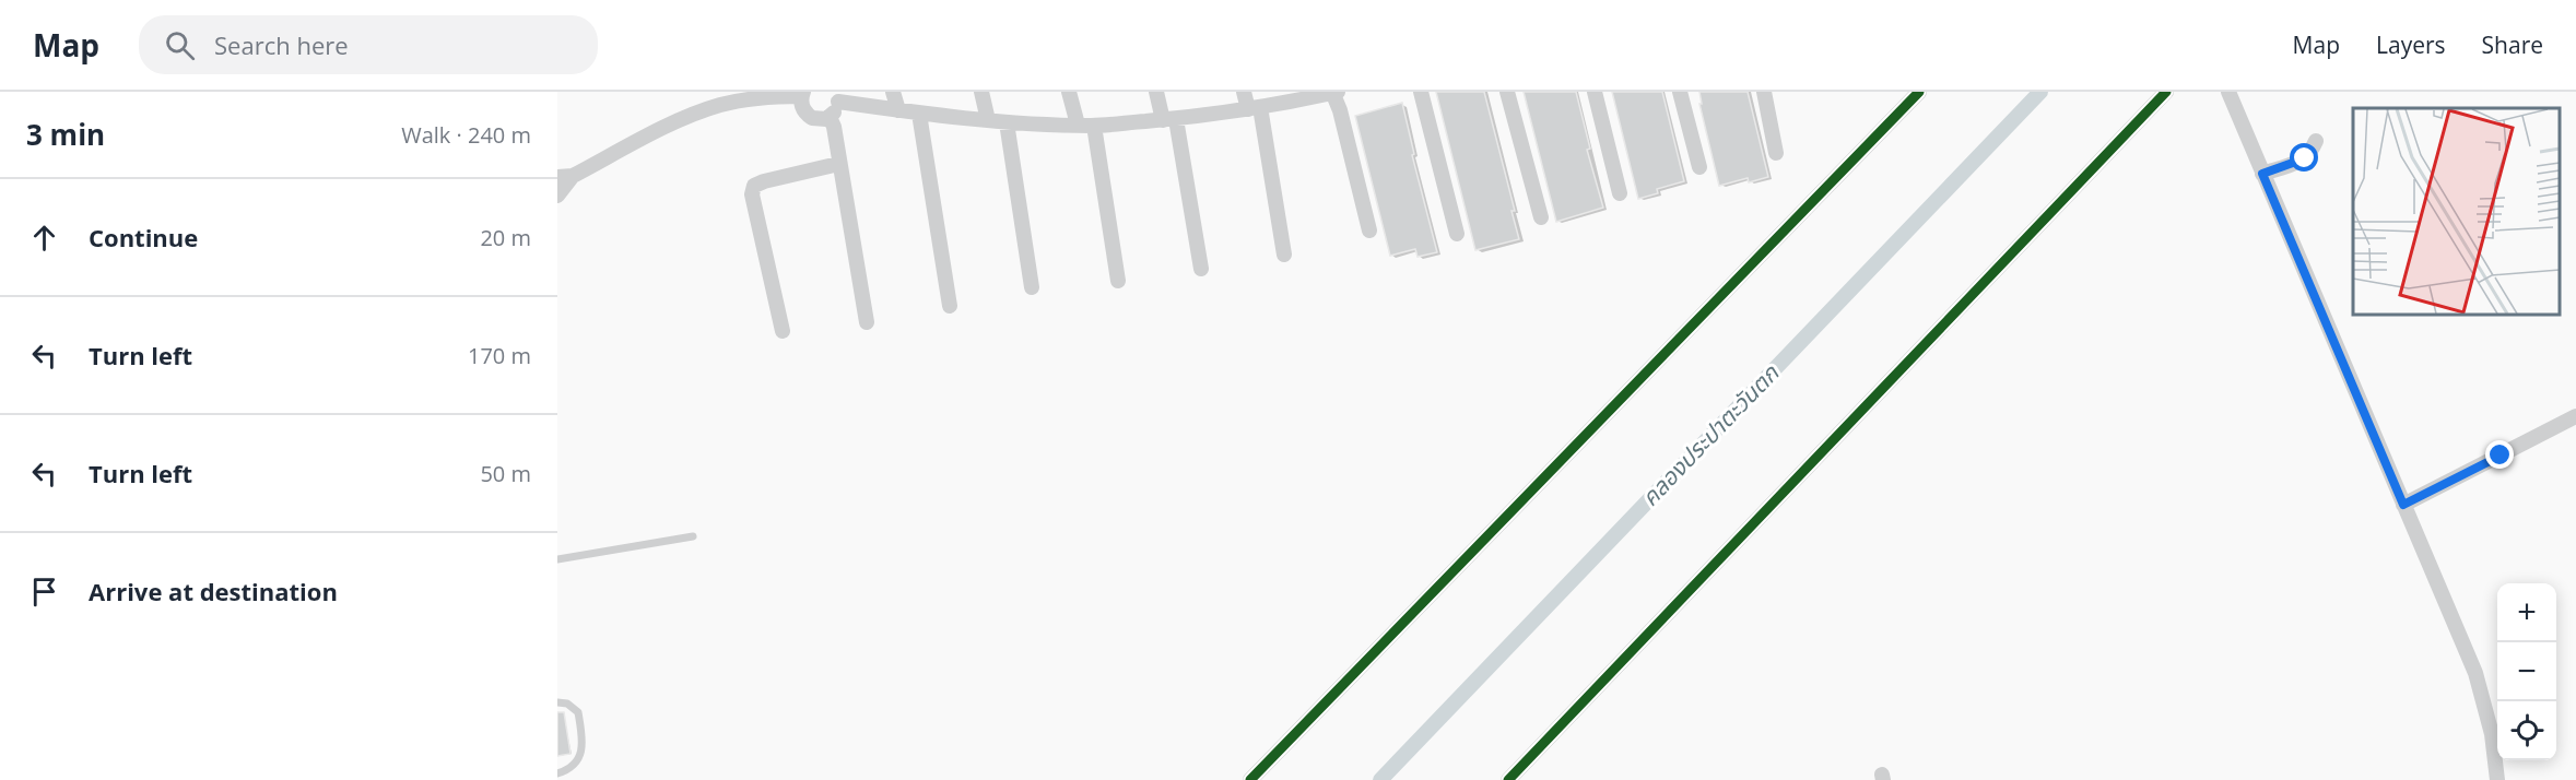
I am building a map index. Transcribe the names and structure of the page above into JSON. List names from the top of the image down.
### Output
{
  "water": ["คลองประปาตะวันตก"],
  "page": {
    "header": "Map",
    "search": "Search here",
    "nav": ["Map", "Layers", "Share"],
    "heading": ["3 min", "Walk · 240 m"],
    "list": [
      ["Continue", "20 m"],
      ["Turn left", "170 m"],
      ["Turn left", "50 m"],
      "Arrive at destination"
    ],
    "map_buttons": ["+", "−"]
  }
}
